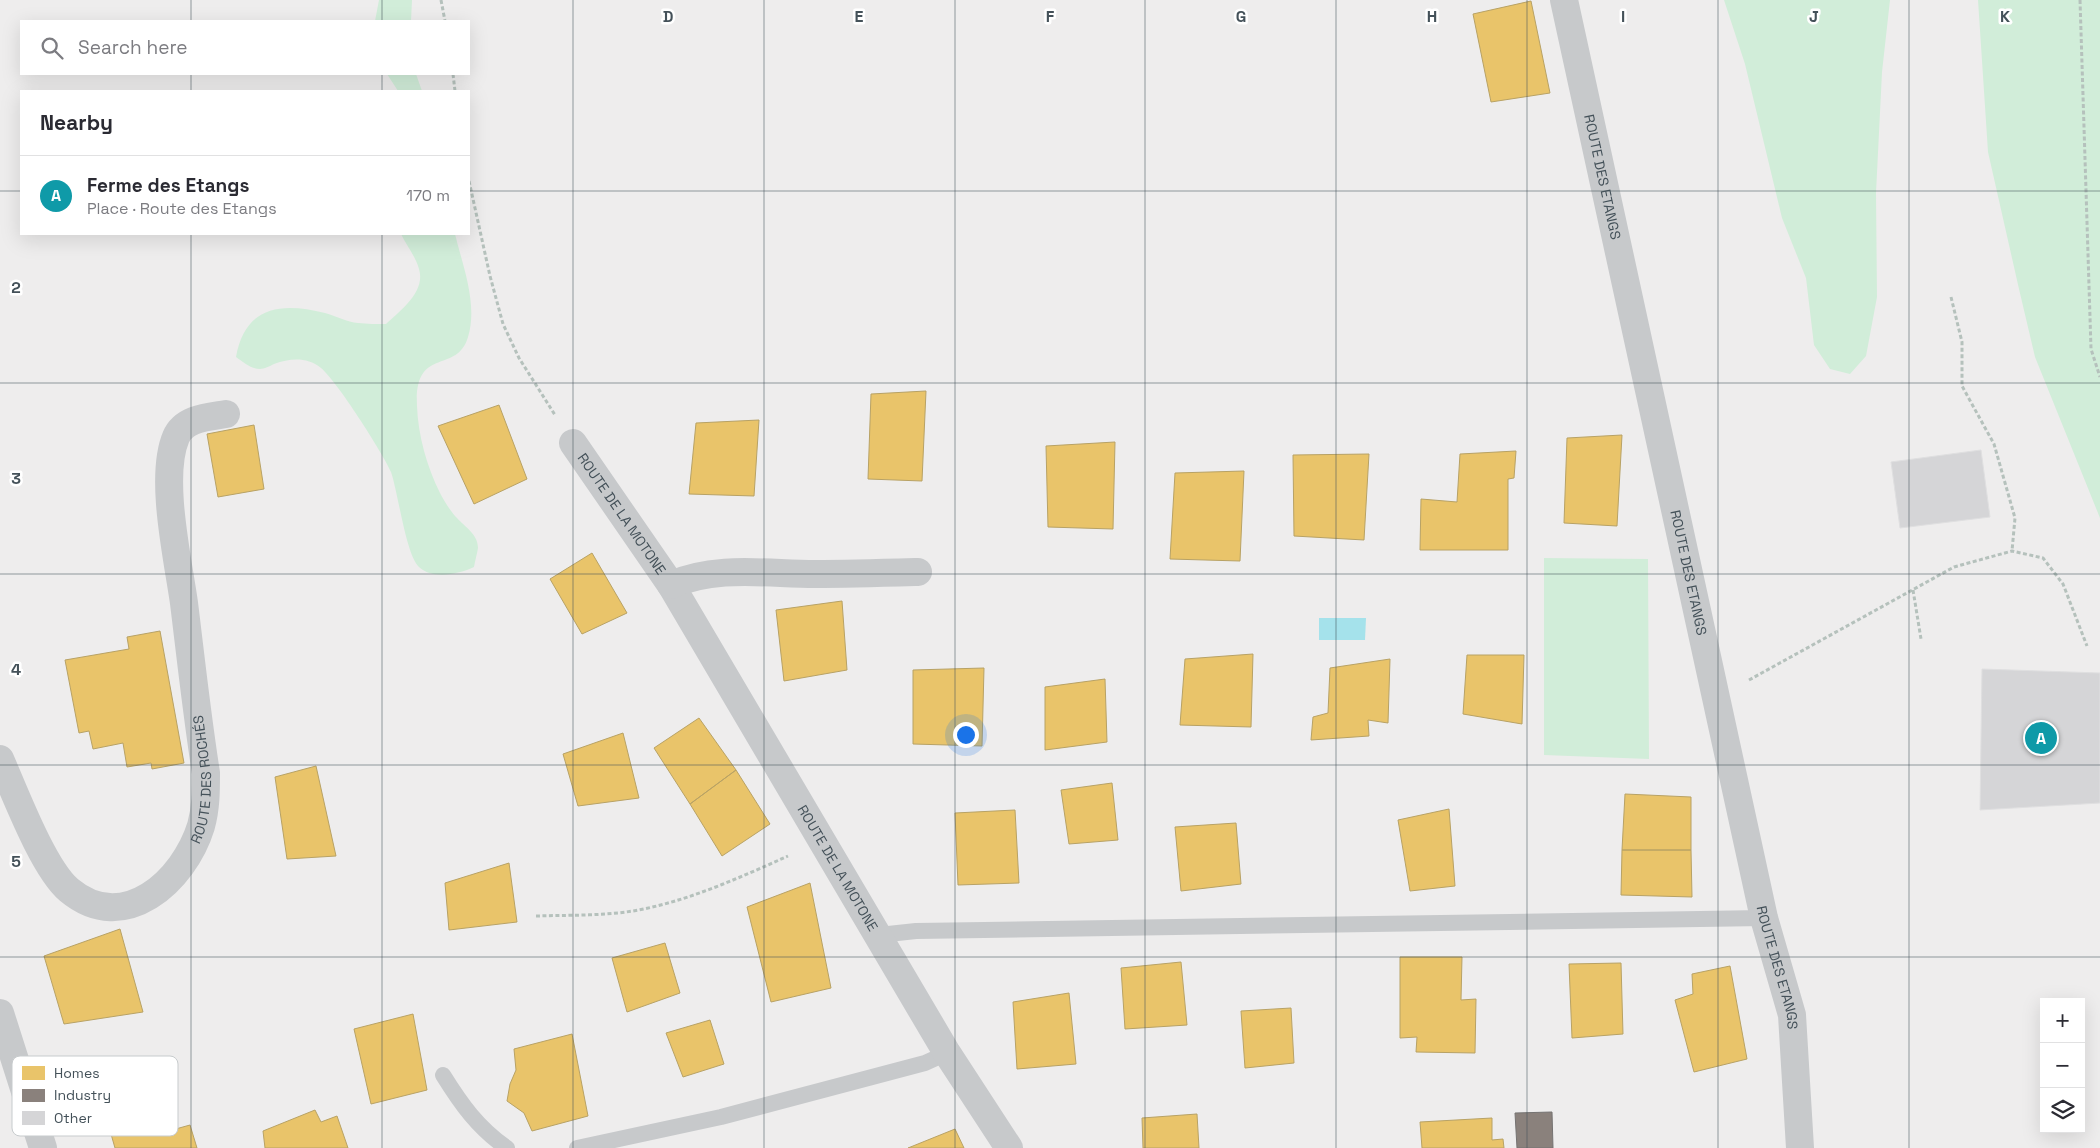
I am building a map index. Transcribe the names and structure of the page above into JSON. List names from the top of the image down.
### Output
{
  "streets": {
    "street": ["ROUTE DES ETANGS", "ROUTE DE LA MOTONE", "ROUTE DES ROCHÉS"]
  },
  "legend": ["Homes", "Industry", "Other"],
  "page": {
    "search": "Search here",
    "heading": "Nearby",
    "list": [
      {
        "mark": "A",
        "name": "Ferme des Etangs",
        "note": "Place · Route des Etangs",
        "value": "170 m"
      }
    ],
    "pins": "A",
    "map_buttons": ["+", "−"]
  },
  "grid": {
    "columns": [
      "D",
      "E",
      "F",
      "G",
      "H",
      "I",
      "J",
      "K"
    ],
    "rows": [
      "2",
      "3",
      "4",
      "5"
    ]
  }
}
